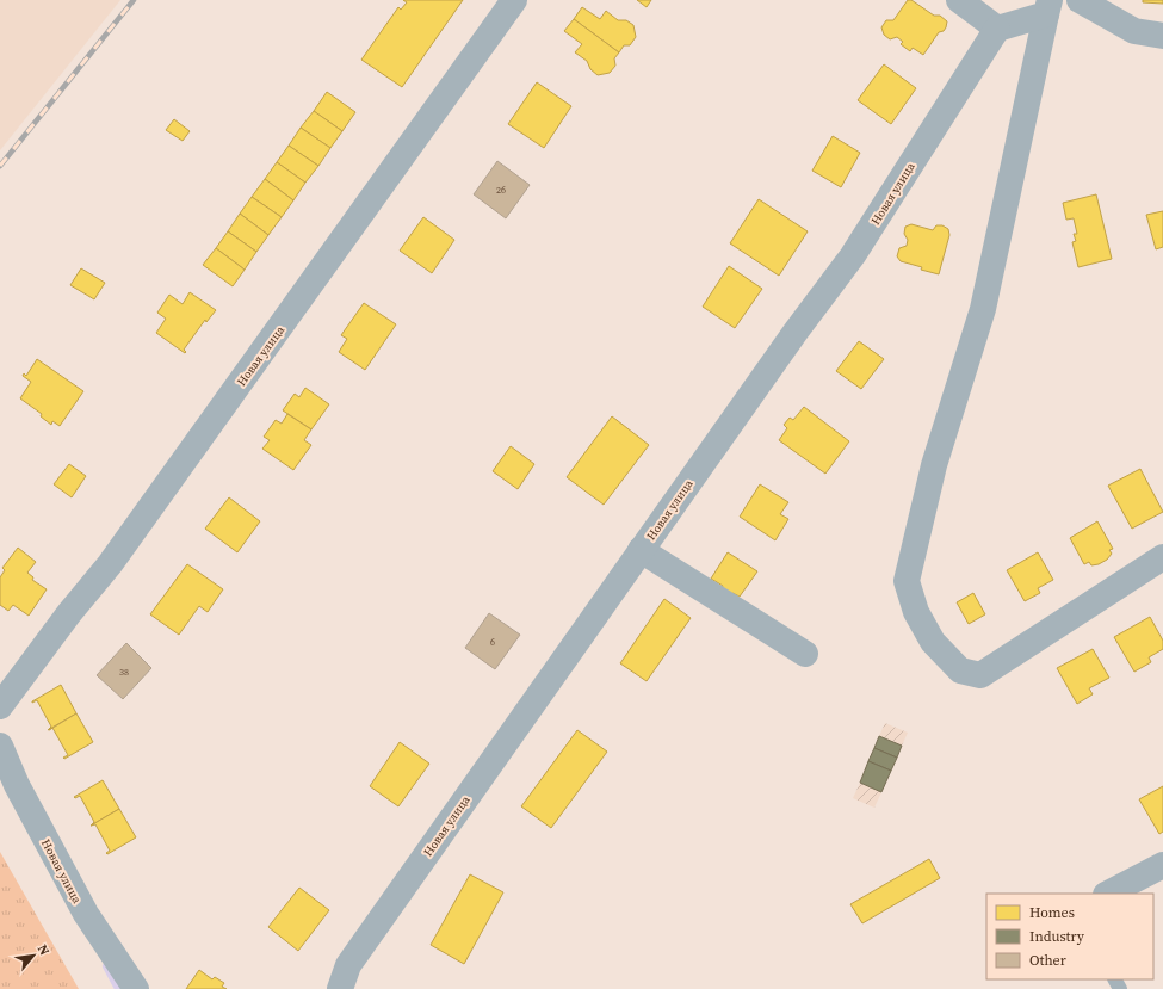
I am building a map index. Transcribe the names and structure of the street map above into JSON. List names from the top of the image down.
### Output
{
  "streets": {
    "street": ["Новая улица"]
  },
  "house_numbers": ["26", "6", "38"],
  "legend": ["Homes", "Industry", "Other"],
  "north": "top right"
}
